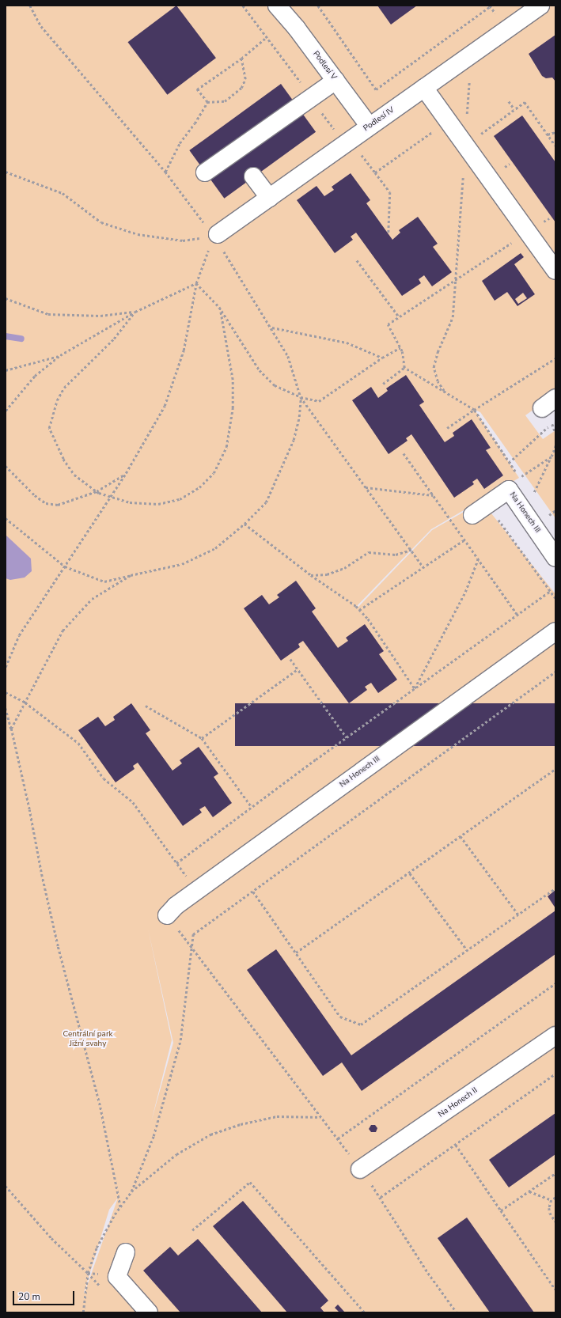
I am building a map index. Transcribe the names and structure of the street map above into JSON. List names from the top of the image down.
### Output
{
  "streets": {
    "street": [
      "Podlesí V",
      "Podlesí IV",
      "Na Honech III",
      "Na Honech II"
    ]
  },
  "crossings": [
    ["Podlesí V", "Podlesí IV"]
  ],
  "parks": ["Centrální park Jižní svahy"],
  "scale_bar": "20 m"
}
